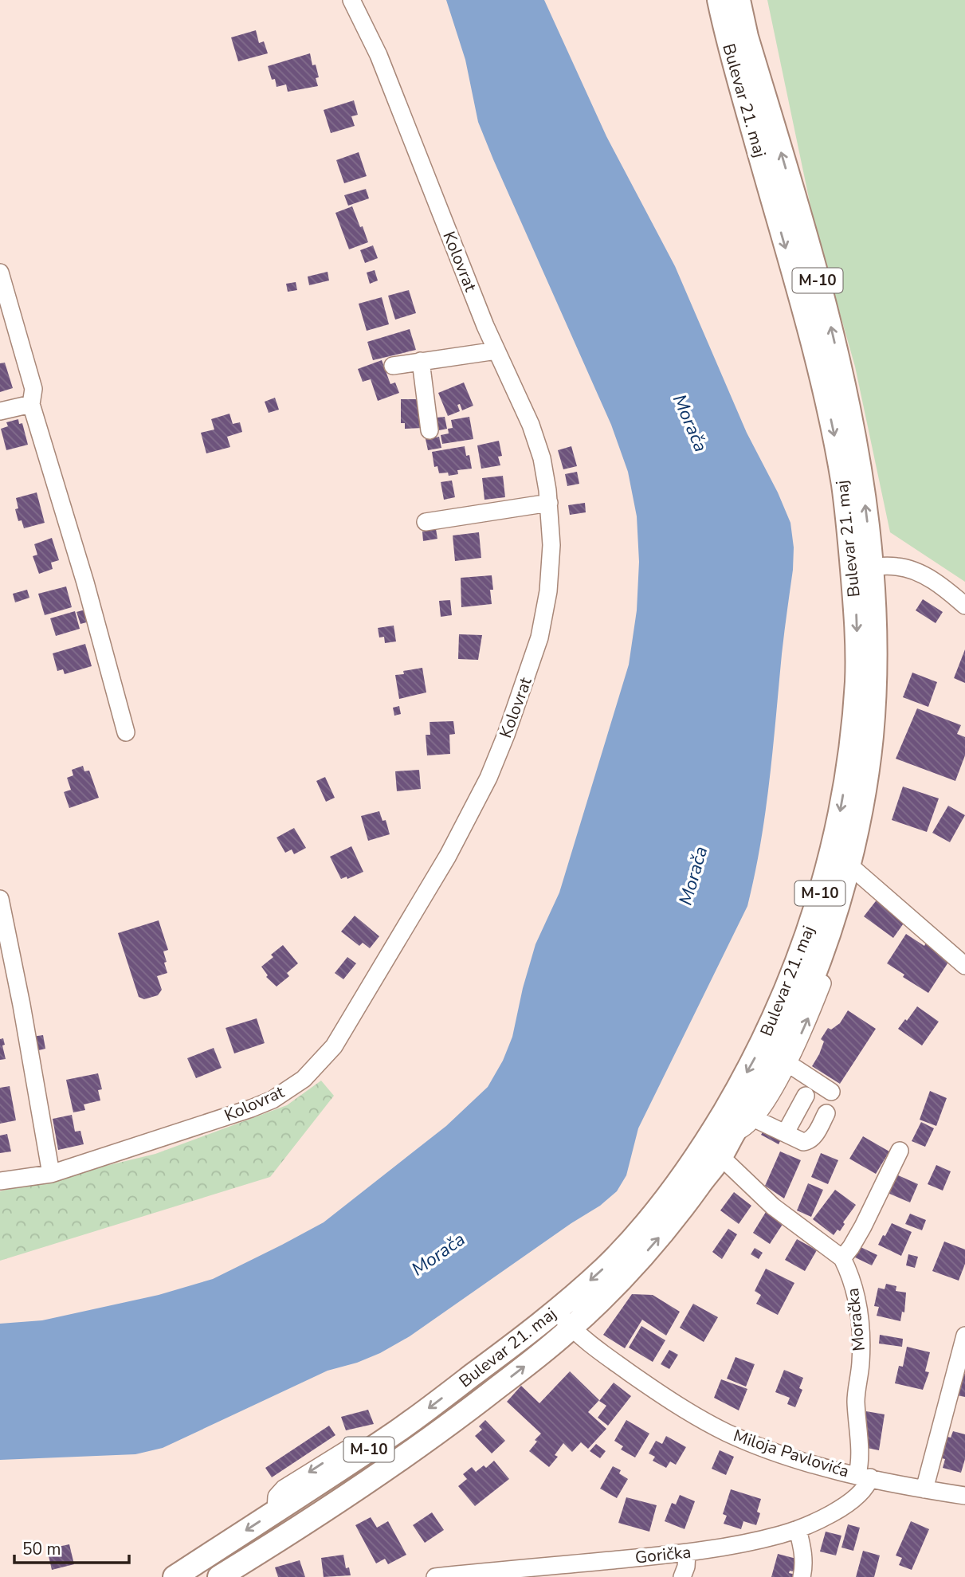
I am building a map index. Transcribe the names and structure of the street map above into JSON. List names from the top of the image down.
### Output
{
  "streets": {
    "main road": ["Bulevar 21. maj", "M-10"],
    "street": [
      "Kolovrat",
      "Moračka",
      "Miloja Pavlovića",
      "Gorička"
    ]
  },
  "crossings": [
    ["Bulevar 21. maj", "Miloja Pavlovića"],
    ["Moračka", "Miloja Pavlovića"],
    ["Moračka", "Gorička"],
    ["Miloja Pavlovića", "Gorička"]
  ],
  "water": ["Morača"],
  "scale_bar": "50 m"
}
